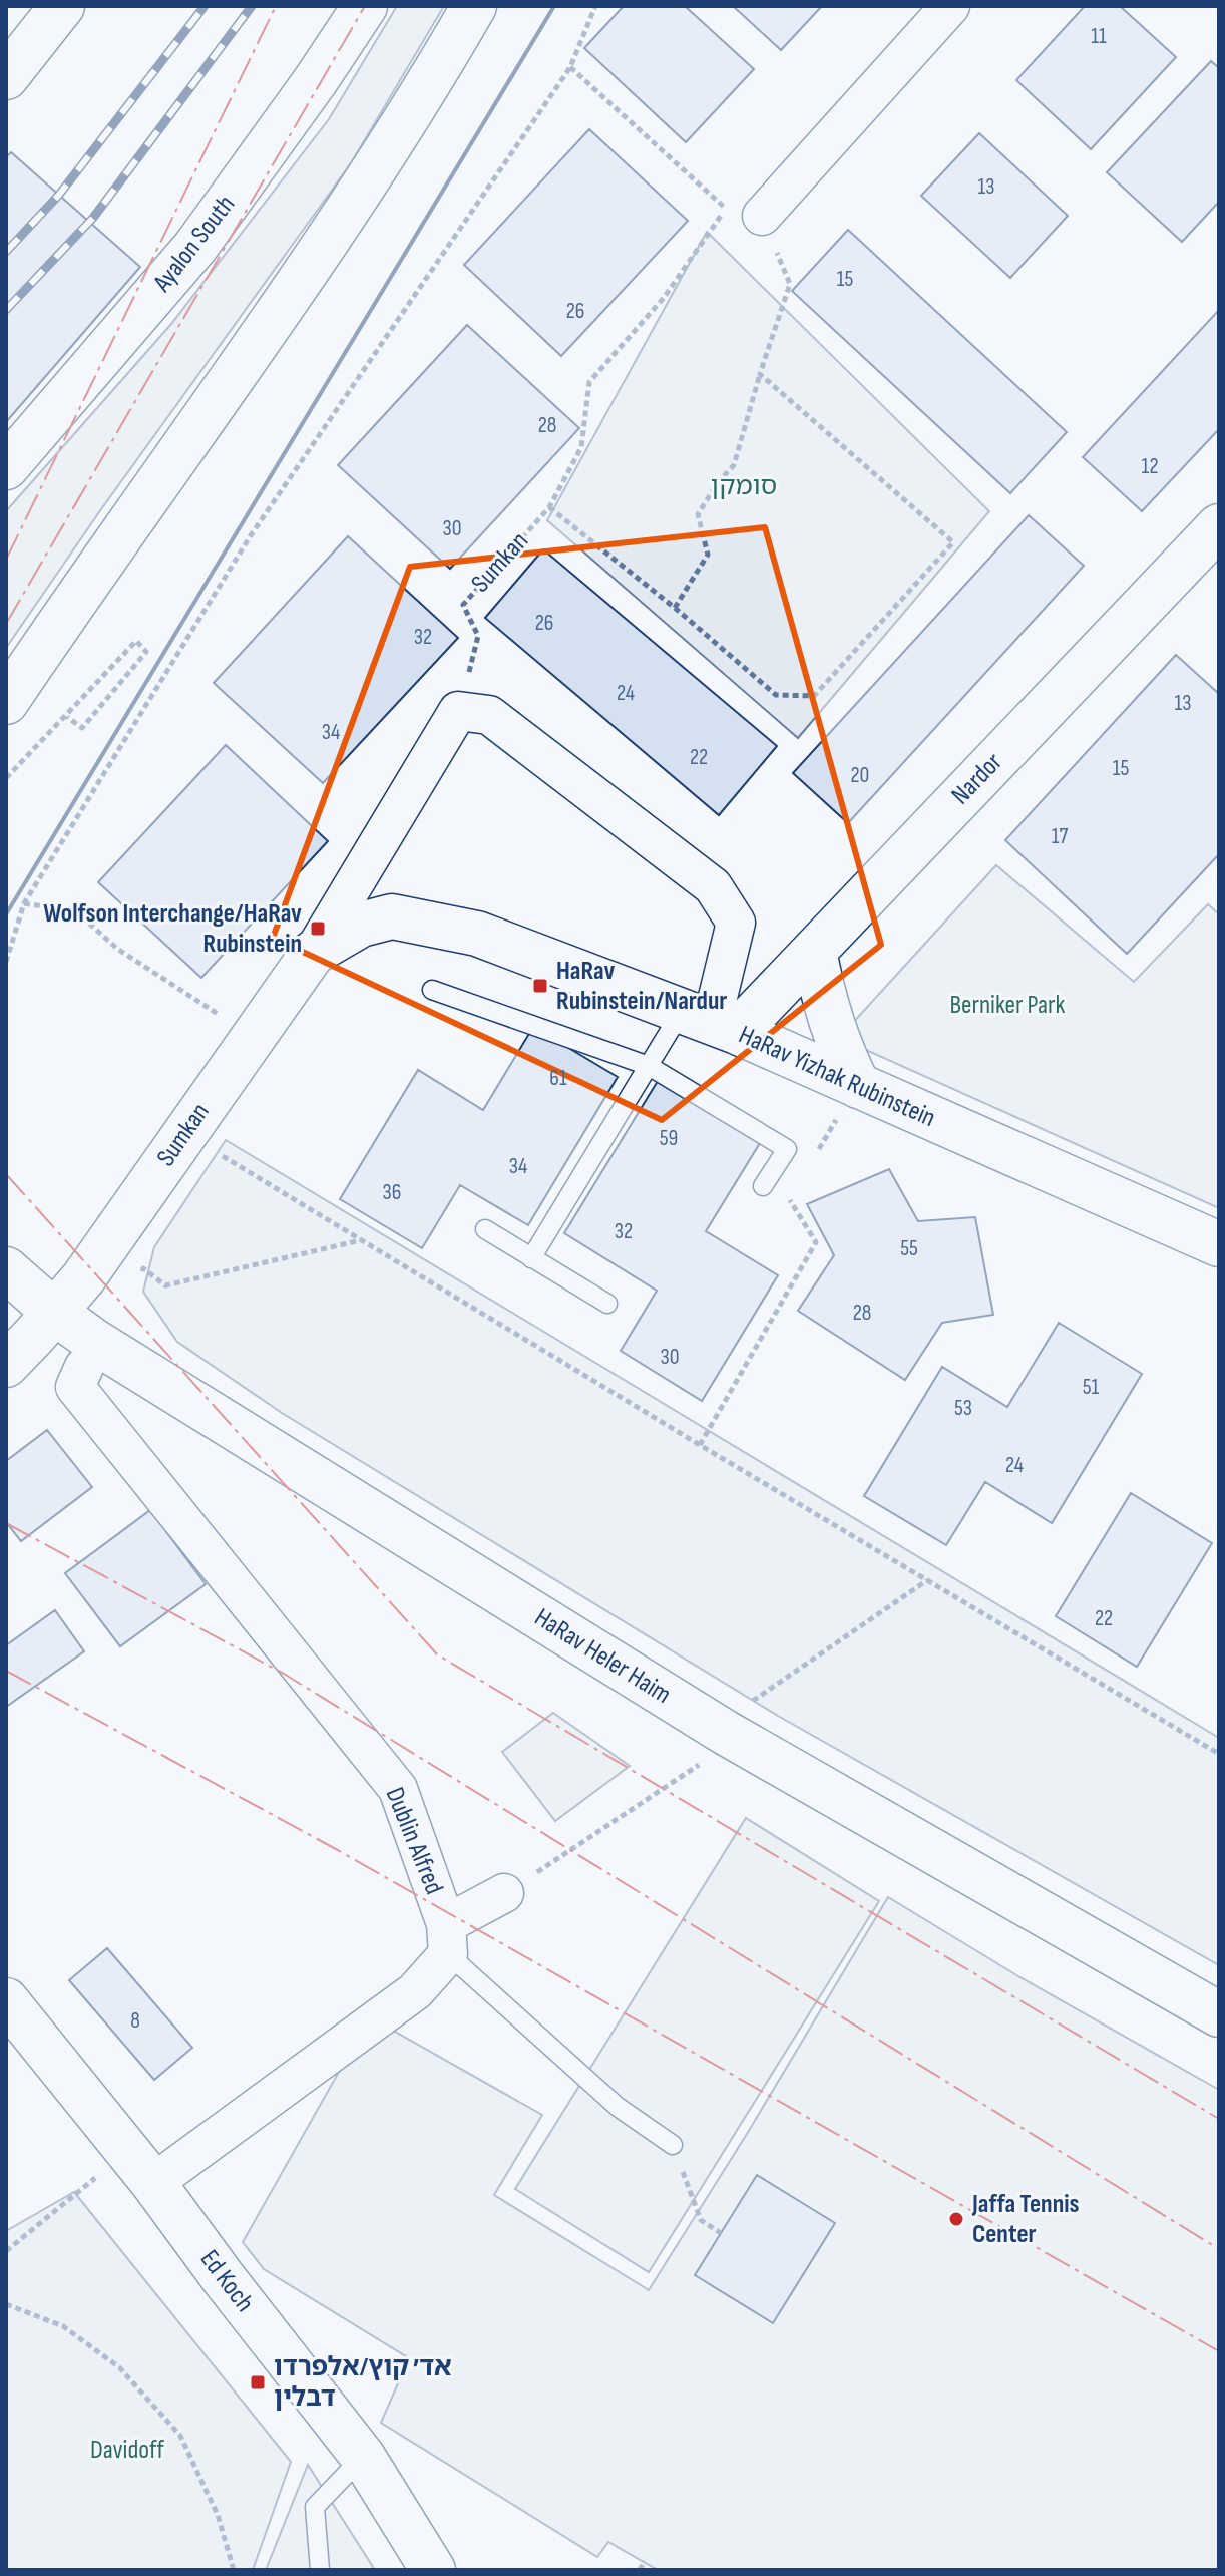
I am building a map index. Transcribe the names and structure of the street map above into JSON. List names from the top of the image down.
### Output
{
  "streets": {
    "main road": [
      "Ayalon South",
      "Sumkan",
      "Nardor",
      "HaRav Yizhak Rubinstein",
      "HaRav Heler Haim",
      "Ed Koch"
    ],
    "street": ["Dublin Alfred"]
  },
  "crossings": [
    ["Sumkan", "HaRav Yizhak Rubinstein"],
    ["Sumkan", "HaRav Heler Haim"],
    ["Nardor", "HaRav Yizhak Rubinstein"]
  ],
  "parks": ["סומקן", "Berniker Park", "Davidoff"],
  "places": {
    "transit": ["Wolfson Interchange/HaRav Rubinstein", "HaRav Rubinstein/Nardur", "אד׳ קוץ/אלפרדו דבלין"],
    "other": ["Jaffa Tennis Center"]
  },
  "house_numbers": [
    "11",
    "13",
    "15",
    "26",
    "28",
    "12",
    "30",
    "26",
    "32",
    "24",
    "13",
    "34",
    "22",
    "15",
    "20",
    "17",
    "61",
    "59",
    "34",
    "36",
    "32",
    "55",
    "28",
    "30",
    "51",
    "53",
    "24",
    "22",
    "8"
  ]
}
